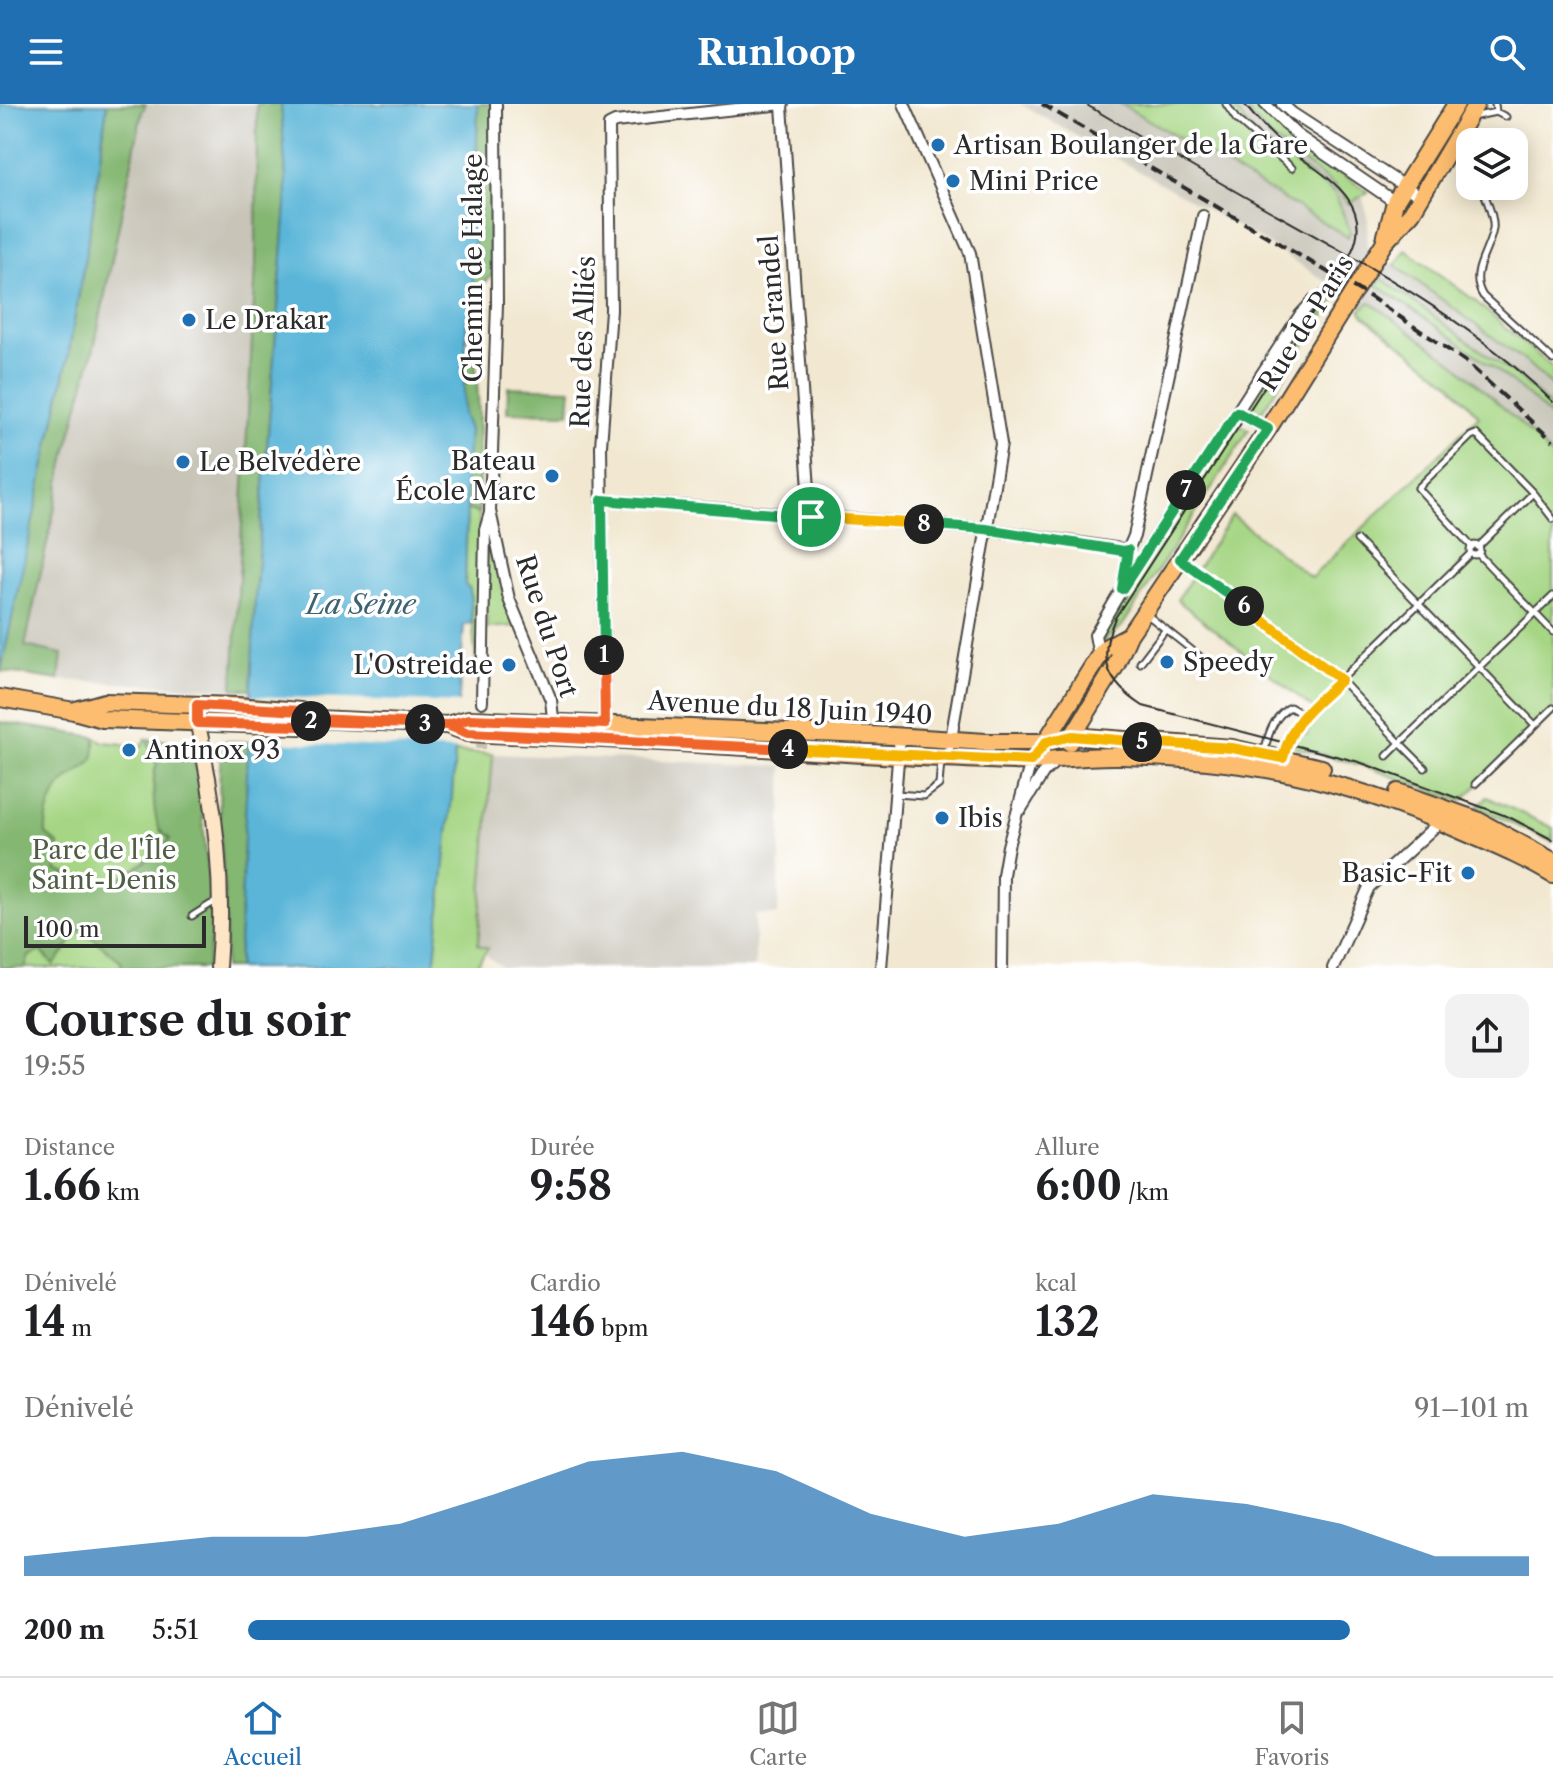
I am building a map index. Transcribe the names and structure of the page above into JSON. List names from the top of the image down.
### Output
{
  "streets": {
    "main road": ["Rue de Paris", "Avenue du 18 Juin 1940"],
    "street": [
      "Chemin de Halage",
      "Rue Grandel",
      "Rue des Alliés",
      "Rue du Port"
    ]
  },
  "crossings": [
    ["Chemin de Halage", "Rue du Port"],
    ["Rue Grandel", "Rue des Alliés"],
    ["Rue de Paris", "Avenue du 18 Juin 1940"],
    ["Rue des Alliés", "Avenue du 18 Juin 1940"],
    ["Rue du Port", "Avenue du 18 Juin 1940"]
  ],
  "water": ["La Seine"],
  "parks": ["Parc de l'Île Saint-Denis"],
  "places": [
    "Artisan Boulanger de la Gare",
    "Mini Price",
    "Le Drakar",
    "Le Belvédère",
    "Bateau École Marc",
    "Speedy",
    "L'Ostreidae",
    "Antinox 93",
    "Ibis",
    "Basic-Fit"
  ],
  "scale_bar": "100 m",
  "page": {
    "header": "Runloop",
    "pins": [
      "7",
      "8",
      "6",
      "1",
      "2",
      "3",
      "5",
      "4"
    ],
    "scale": "100 m",
    "heading": ["Course du soir", "19:55"],
    "stats": [
      ["Distance", "1.66 km"],
      ["Durée", "9:58"],
      ["Allure", "6:00 /km"],
      ["Dénivelé", "14 m"],
      ["Cardio", "146 bpm"],
      ["kcal", "132"]
    ],
    "chart": ["Dénivelé", "91–101 m"],
    "list": [
      {
        "name": "200 m",
        "note": "5:51"
      }
    ],
    "tabs": ["Accueil", "Carte", "Favoris"]
  }
}
